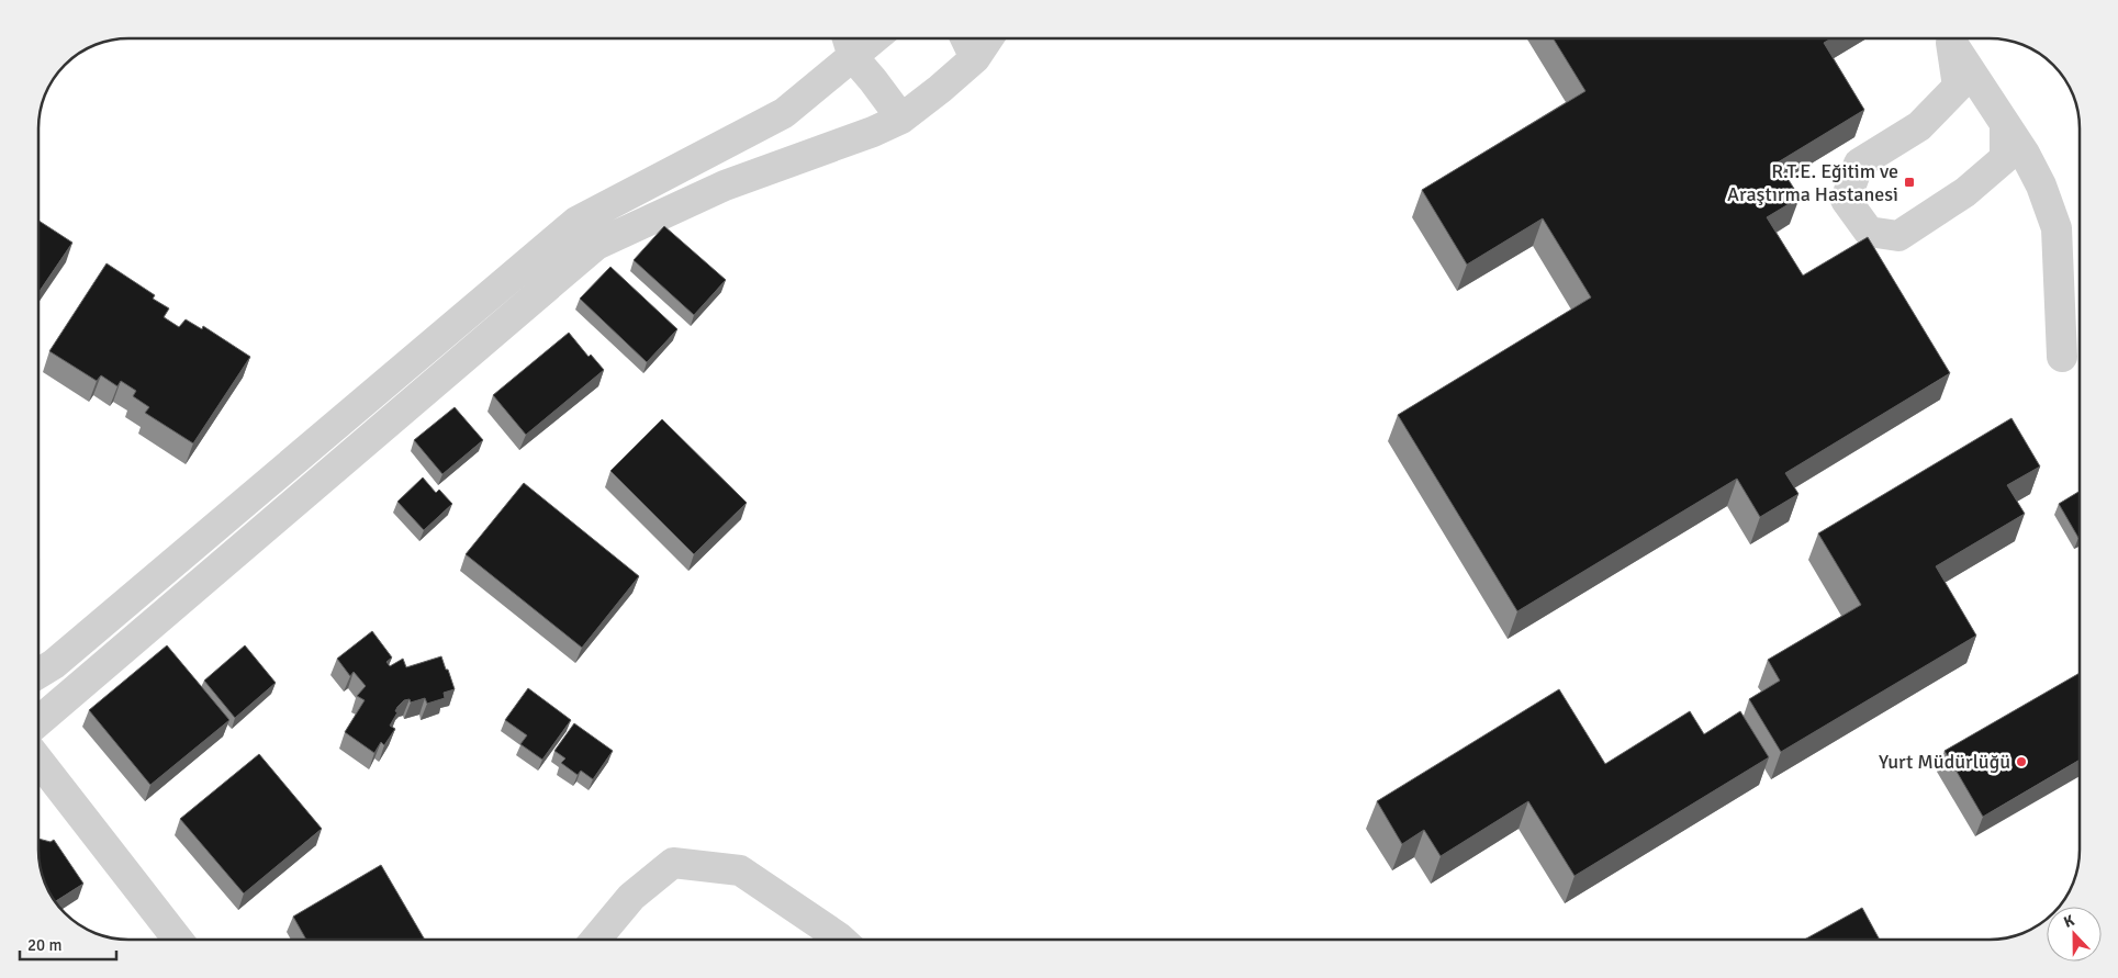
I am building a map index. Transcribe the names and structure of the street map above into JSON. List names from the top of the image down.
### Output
{
  "places": {
    "transit": ["R.T.E. Eğitim ve Araştırma Hastanesi"],
    "other": ["Yurt Müdürlüğü"]
  },
  "scale_bar": "20 m",
  "north": "top"
}
